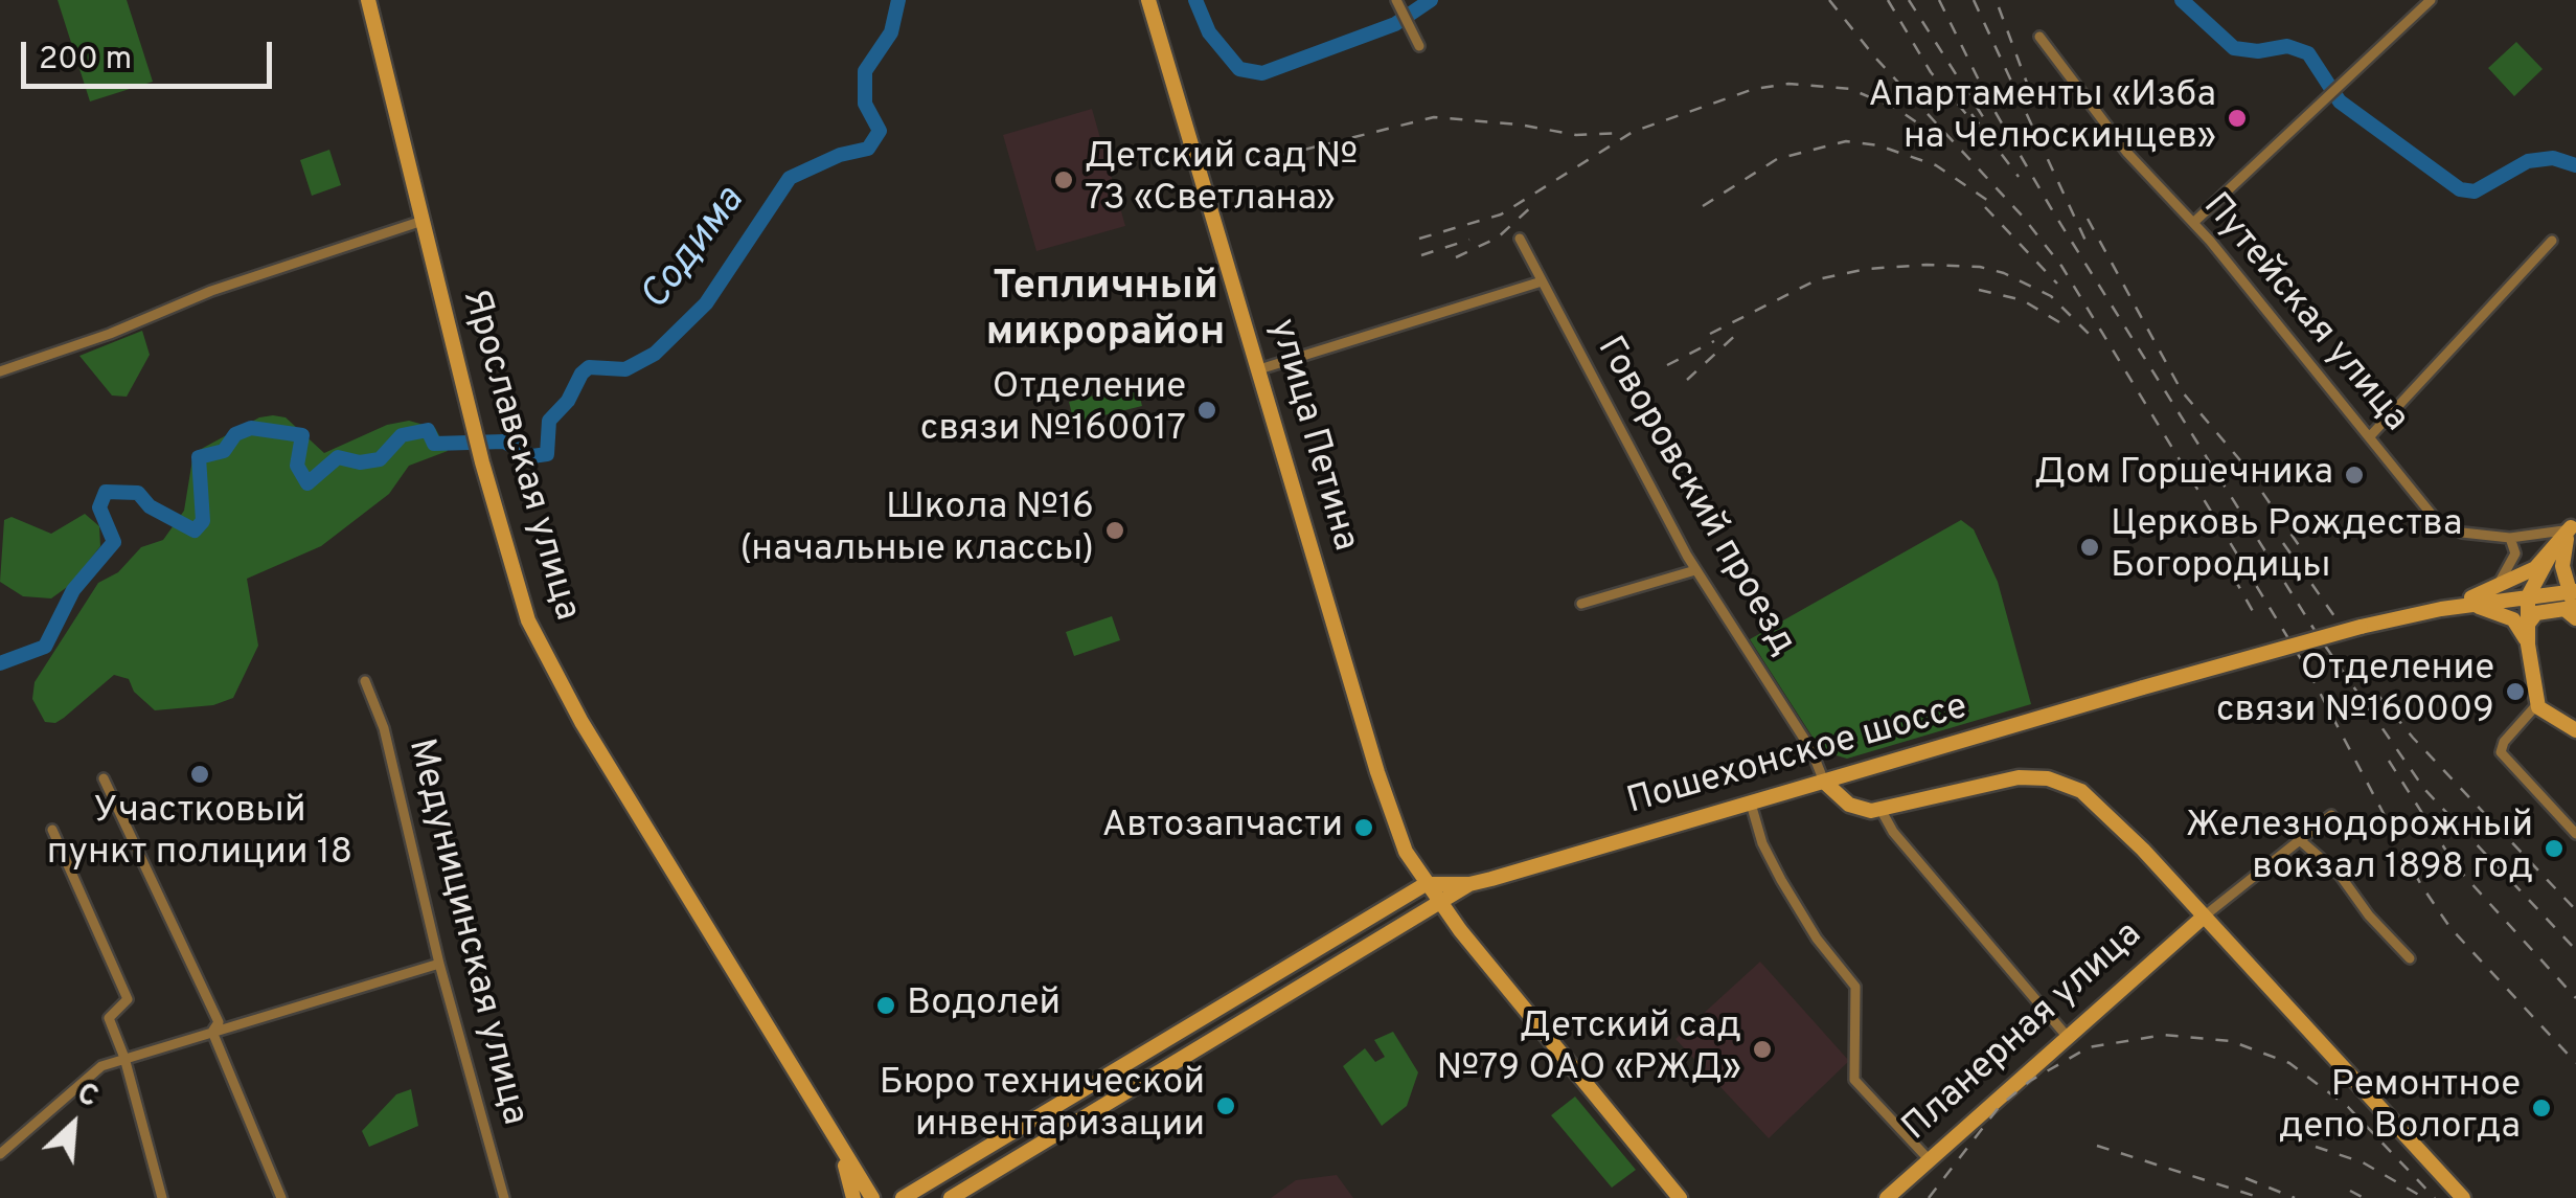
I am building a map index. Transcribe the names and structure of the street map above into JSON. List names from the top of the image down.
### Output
{
  "streets": {
    "main road": [
      "улица Петина",
      "Ярославская улица",
      "Пошехонское шоссе",
      "Планерная улица"
    ],
    "street": ["Путейская улица", "Говоровский проезд", "Медуницинская улица"]
  },
  "crossings": [
    ["улица Петина", "Пошехонское шоссе"],
    ["Говоровский проезд", "Пошехонское шоссе"]
  ],
  "districts": ["Тепличный микрорайон"],
  "water": ["Содима"],
  "places": [
    "Апартаменты «Изба на Челюскинцев»",
    "Детский сад № 73 «Светлана»",
    "Отделение связи №160017",
    "Дом Горшечника",
    "Школа №16 (начальные классы)",
    "Церковь Рождества Богородицы",
    "Отделение связи №160009",
    "Участковый пункт полиции 18",
    "Автозапчасти",
    "Железнодорожный вокзал 1898 год",
    "Водолей",
    "Детский сад №79 ОАО «РЖД»",
    "Бюро технической инвентаризации",
    "Ремонтное депо Вологда"
  ],
  "scale_bar": "200 m",
  "north": "top right"
}
